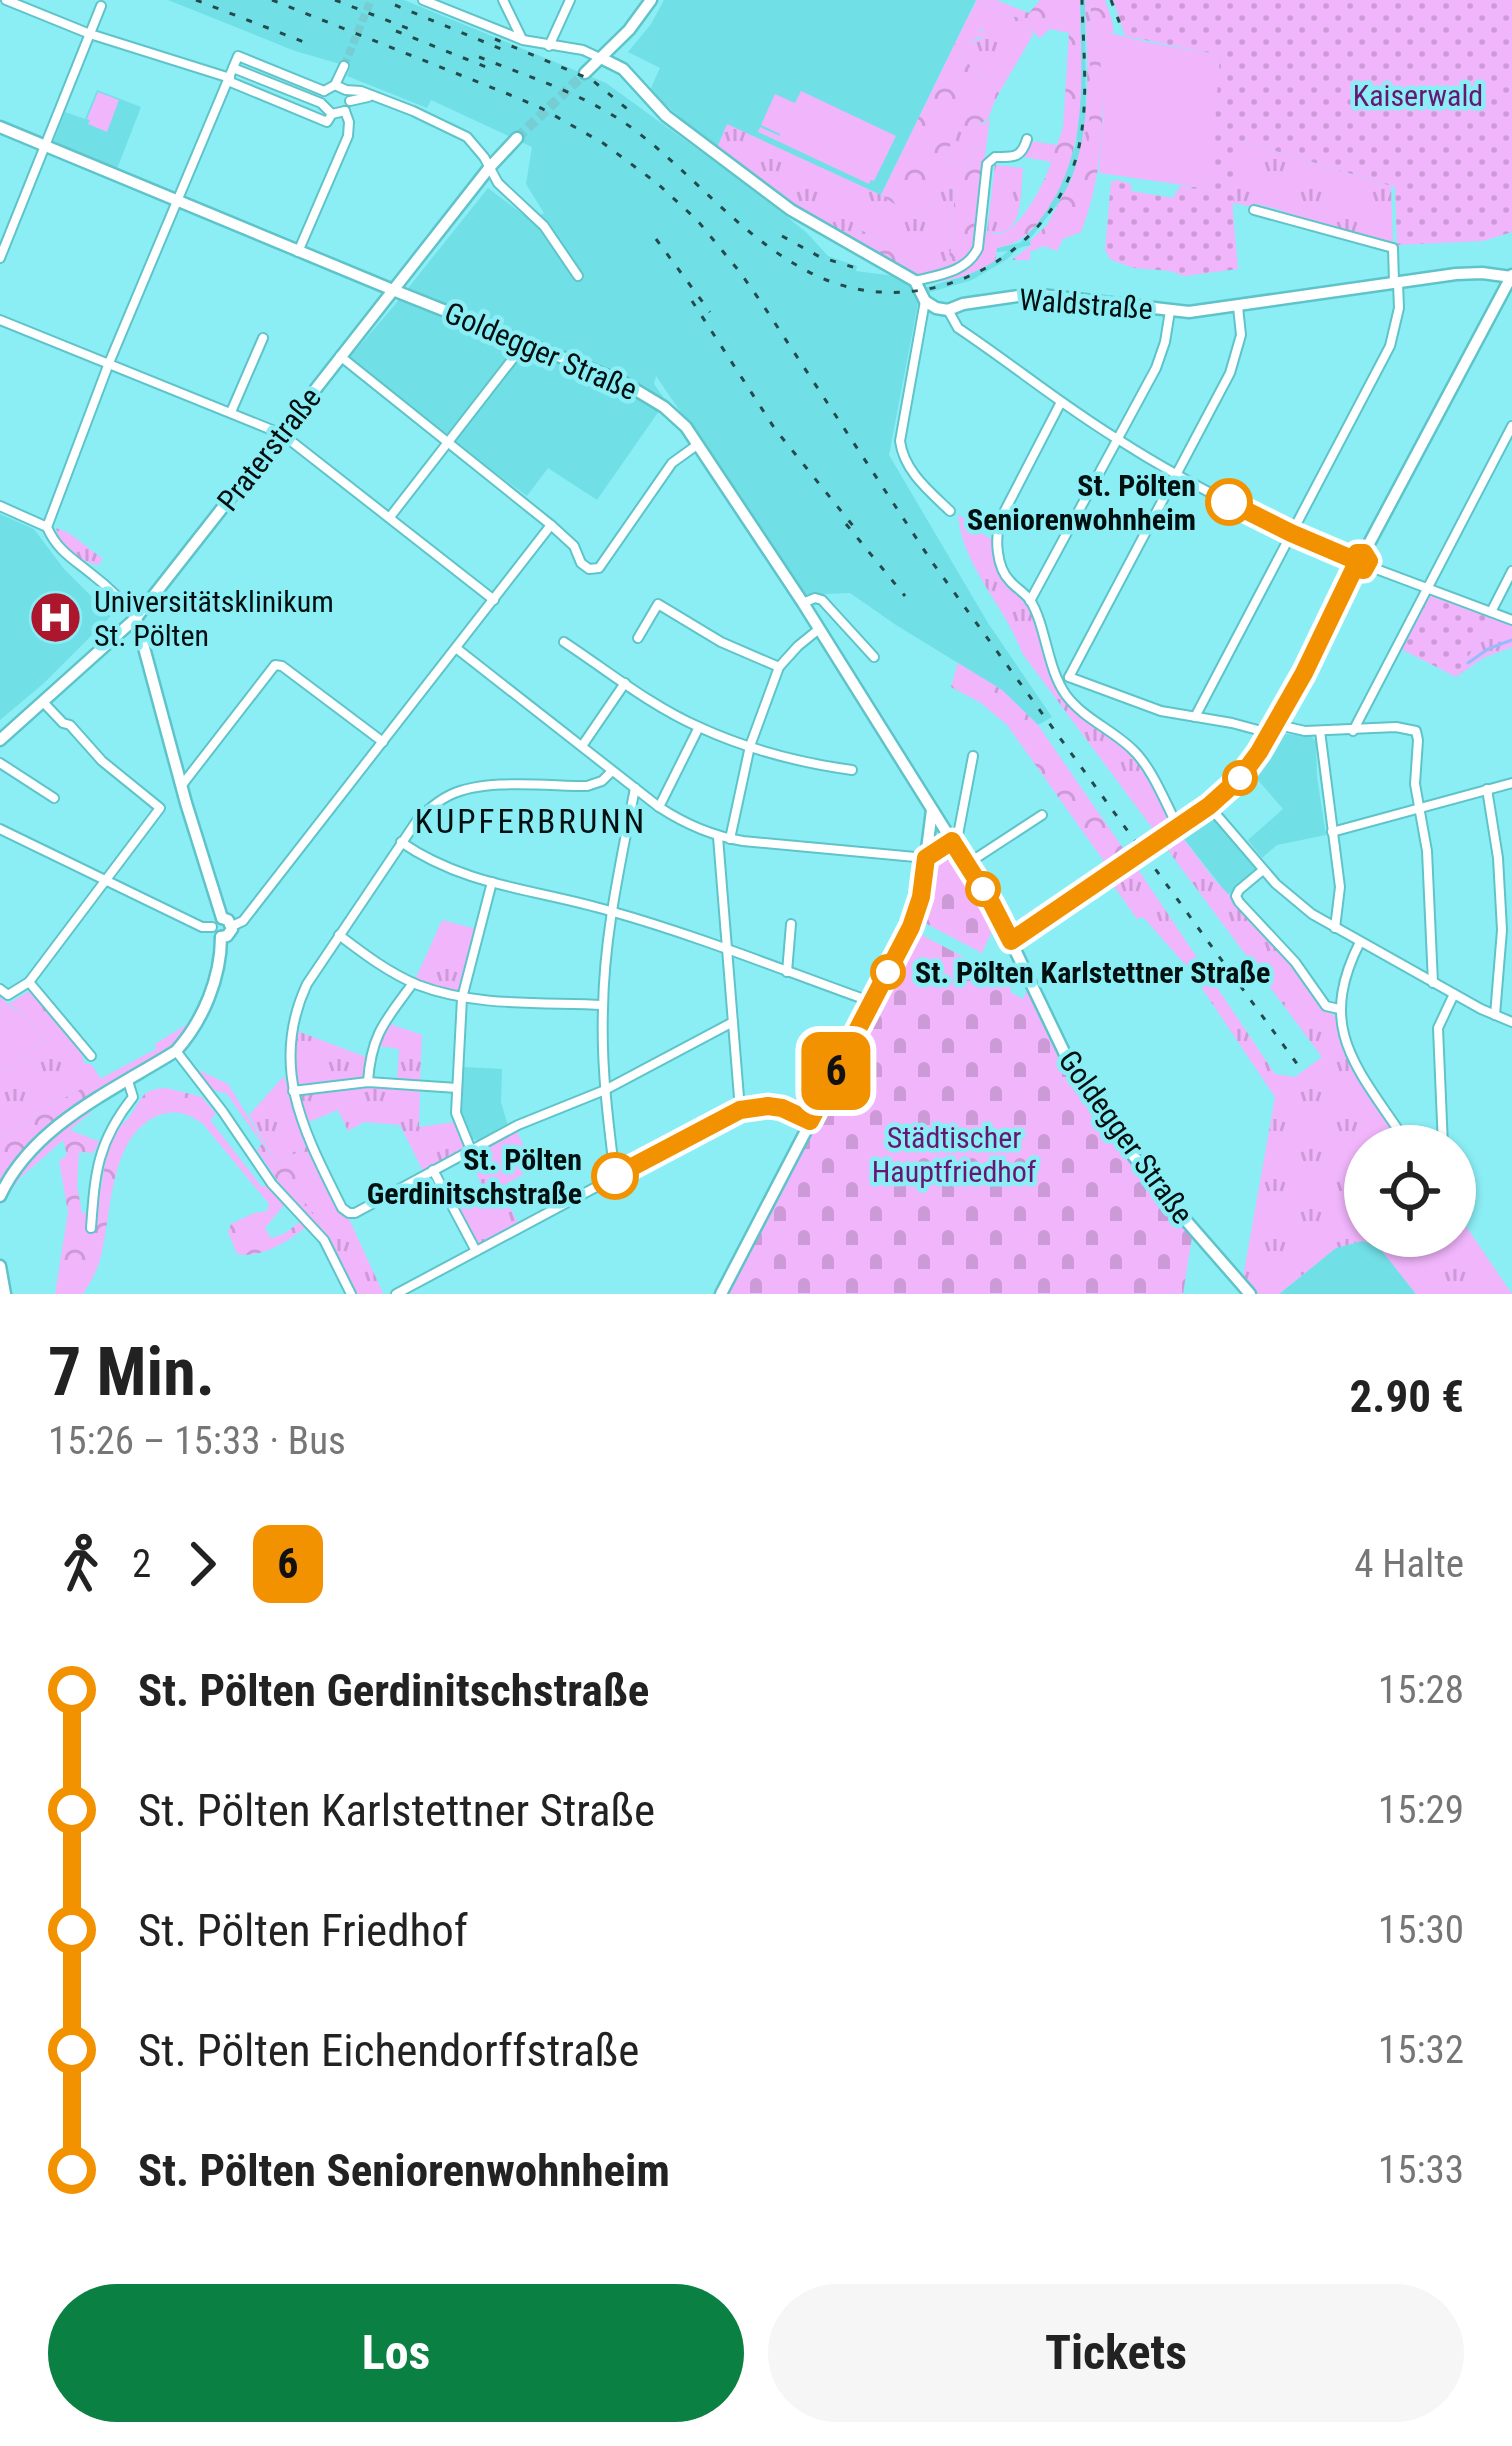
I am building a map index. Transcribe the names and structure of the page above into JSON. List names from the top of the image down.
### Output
{
  "streets": {
    "street": ["Waldstraße", "Goldegger Straße", "Praterstraße"]
  },
  "crossings": [
    ["Goldegger Straße", "Praterstraße"]
  ],
  "districts": ["KUPFERBRUNN"],
  "parks": ["Kaiserwald", "Städtischer Hauptfriedhof"],
  "places": {
    "other": ["St. Pölten Seniorenwohnheim", "St. Pölten Karlstettner Straße", "St. Pölten Gerdinitschstraße"],
    "hospital": ["Universitätsklinikum St. Pölten"]
  },
  "lines": ["bus line 6"],
  "page": {
    "on_map": "6",
    "heading": ["7 Min.", "15:26 – 15:33 · Bus", "2.90 €"],
    "legs": ["2", "6", "4 Halte"],
    "list": [
      {
        "name": "St. Pölten Gerdinitschstraße",
        "value": "15:28"
      },
      {
        "name": "St. Pölten Karlstettner Straße",
        "value": "15:29"
      },
      {
        "name": "St. Pölten Friedhof",
        "value": "15:30"
      },
      {
        "name": "St. Pölten Eichendorffstraße",
        "value": "15:32"
      },
      {
        "name": "St. Pölten Seniorenwohnheim",
        "value": "15:33"
      }
    ],
    "buttons": ["Los", "Tickets"]
  }
}
